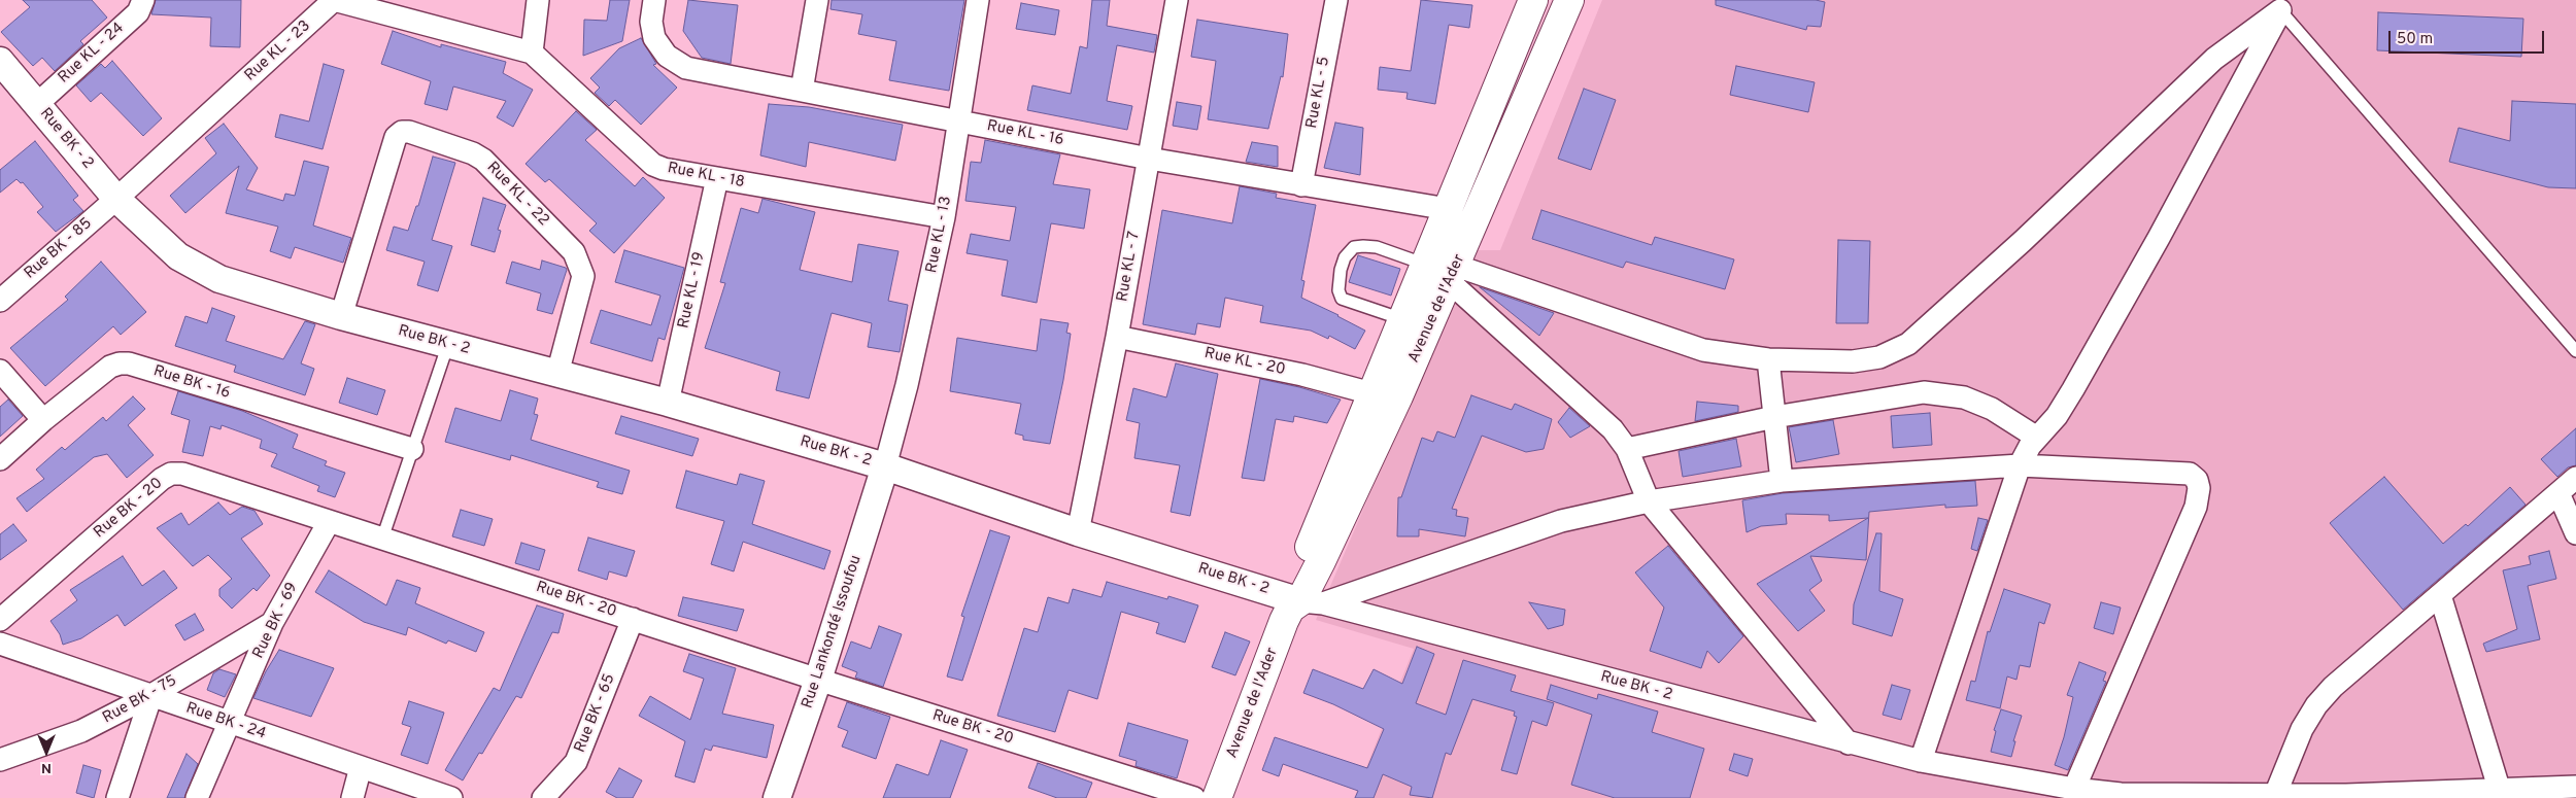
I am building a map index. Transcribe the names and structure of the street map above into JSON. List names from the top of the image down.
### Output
{
  "streets": {
    "main road": ["Avenue de l'Ader"],
    "street": [
      "Rue KL - 23",
      "Rue KL - 24",
      "Rue KL - 5",
      "Rue KL - 16",
      "Rue BK - 2",
      "Rue KL - 18",
      "Rue KL - 22",
      "Rue KL - 13",
      "Rue BK - 85",
      "Rue KL - 7",
      "Rue KL - 19",
      "Rue KL - 20",
      "Rue BK - 16",
      "Rue BK - 20",
      "Rue BK - 69",
      "Rue Lankondé Issoufou",
      "Rue BK - 75",
      "Rue BK - 65",
      "Rue BK - 24"
    ]
  },
  "crossings": [
    ["Rue KL - 23", "Rue BK - 2"],
    ["Rue KL - 23", "Rue KL - 18"],
    ["Rue KL - 23", "Rue BK - 85"],
    ["Rue KL - 24", "Rue BK - 2"],
    ["Rue KL - 5", "Rue KL - 16"],
    ["Rue KL - 16", "Rue KL - 13"],
    ["Rue KL - 16", "Rue KL - 7"],
    ["Rue KL - 16", "Avenue de l'Ader"],
    ["Rue BK - 2", "Rue KL - 22"],
    ["Rue BK - 2", "Rue KL - 13"],
    ["Rue BK - 2", "Rue BK - 85"],
    ["Rue BK - 2", "Rue KL - 7"],
    ["Rue BK - 2", "Rue KL - 19"],
    ["Rue BK - 2", "Avenue de l'Ader"],
    ["Rue BK - 2", "Rue Lankondé Issoufou"],
    ["Rue KL - 18", "Rue KL - 13"],
    ["Rue KL - 18", "Rue KL - 19"],
    ["Rue KL - 13", "Rue Lankondé Issoufou"],
    ["Rue KL - 7", "Rue KL - 20"],
    ["Avenue de l'Ader", "Rue KL - 20"],
    ["Rue BK - 20", "Rue BK - 69"],
    ["Rue BK - 20", "Rue Lankondé Issoufou"],
    ["Rue BK - 20", "Rue BK - 65"],
    ["Rue BK - 69", "Rue BK - 75"],
    ["Rue BK - 69", "Rue BK - 24"],
    ["Rue BK - 75", "Rue BK - 24"]
  ],
  "scale_bar": "50 m",
  "north": "bottom"
}
